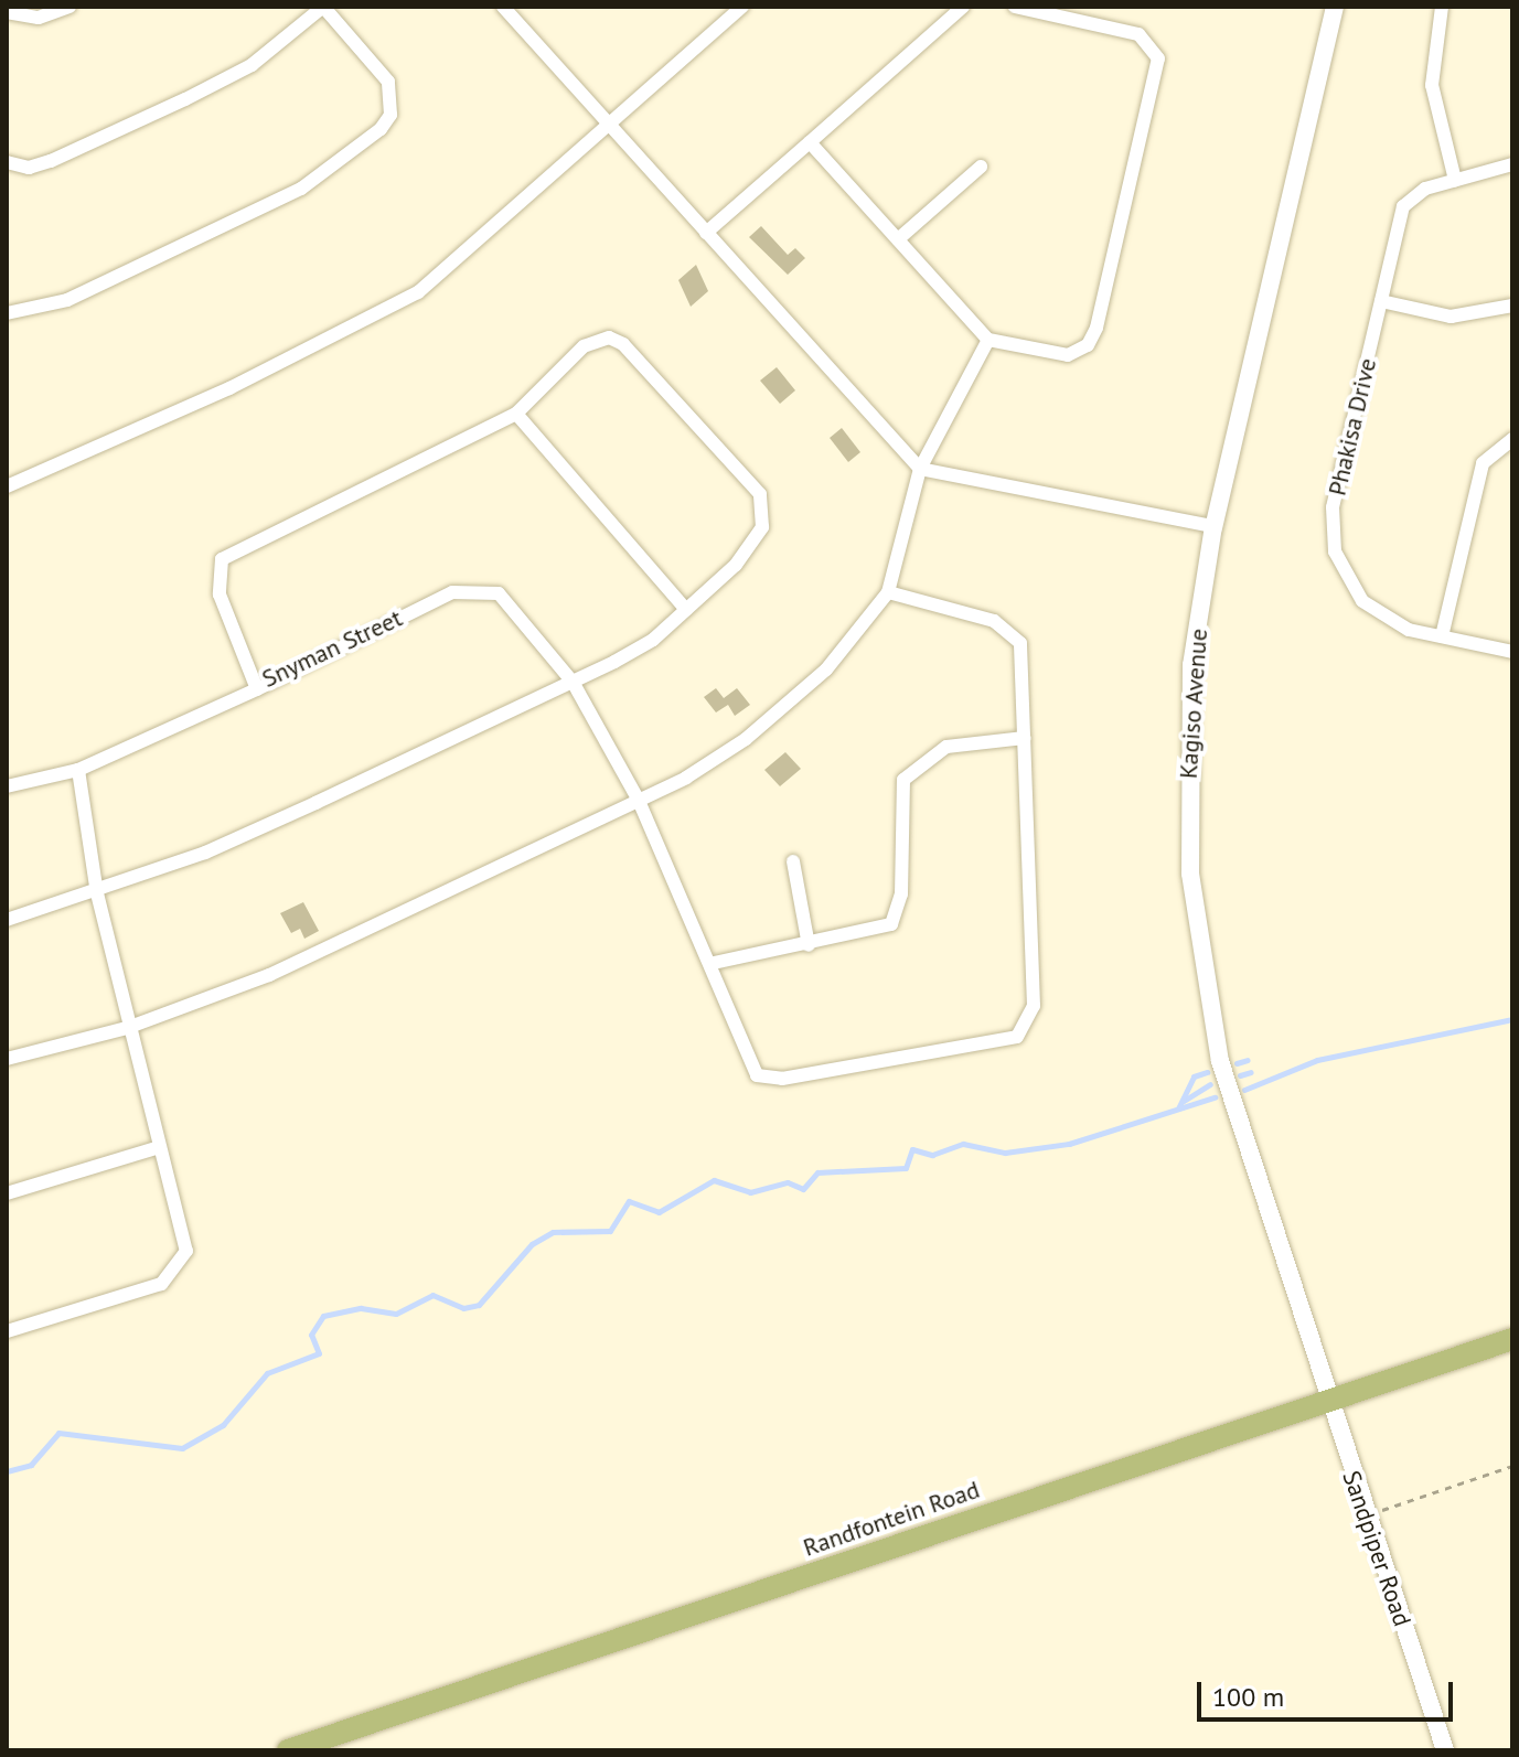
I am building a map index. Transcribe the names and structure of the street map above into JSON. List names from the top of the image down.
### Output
{
  "streets": {
    "main road": ["Randfontein Road"],
    "street": [
      "Phakisa Drive",
      "Snyman Street",
      "Kagiso Avenue",
      "Sandpiper Road"
    ]
  },
  "crossings": [
    ["Kagiso Avenue", "Randfontein Road"],
    ["Kagiso Avenue", "Sandpiper Road"],
    ["Randfontein Road", "Sandpiper Road"]
  ],
  "scale_bar": "100 m"
}
